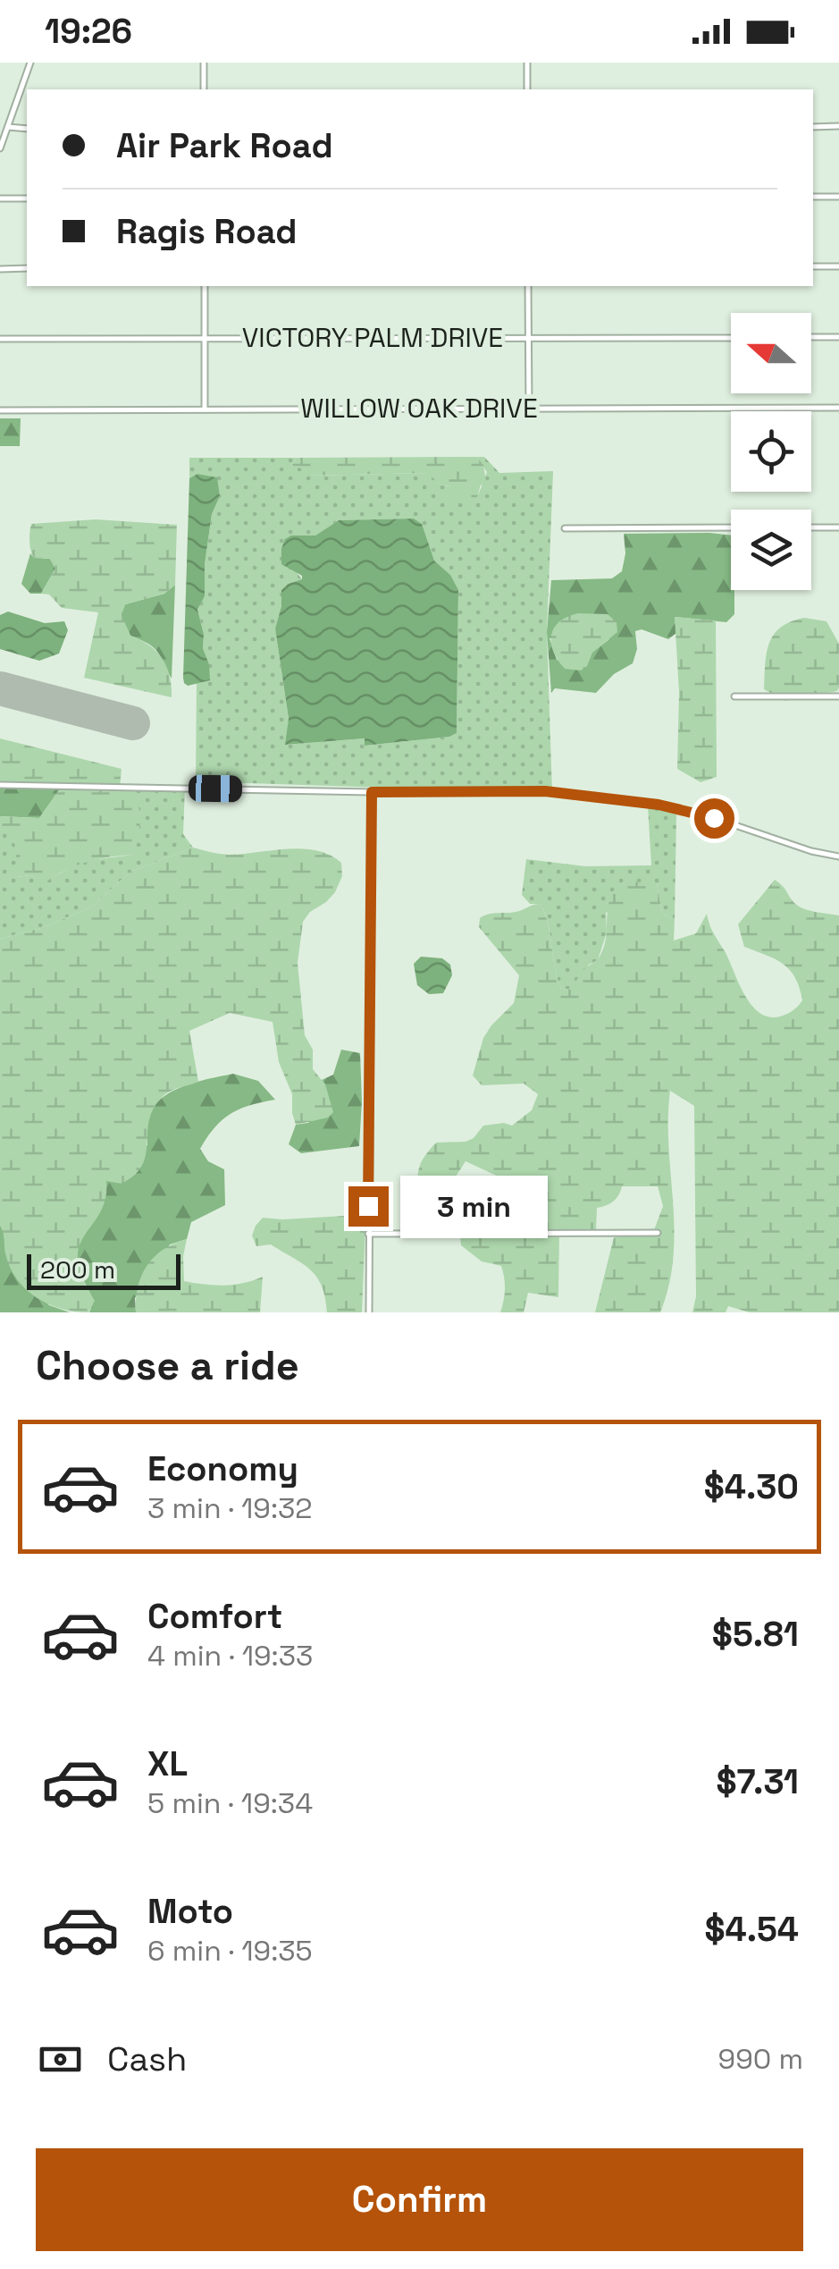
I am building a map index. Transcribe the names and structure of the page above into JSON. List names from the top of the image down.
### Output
{
  "streets": {
    "street": ["VICTORY PALM DRIVE", "WILLOW OAK DRIVE"]
  },
  "scale_bar": "200 m",
  "north": "left",
  "page": {
    "status": "19:26",
    "banner": ["Air Park Road", "Ragis Road"],
    "bubble": "3 min",
    "scale": "200 m",
    "heading": "Choose a ride",
    "list": [
      {
        "name": "Economy",
        "note": "3 min · 19:32",
        "value": "$4.30"
      },
      {
        "name": "Comfort",
        "note": "4 min · 19:33",
        "value": "$5.81"
      },
      {
        "name": "XL",
        "note": "5 min · 19:34",
        "value": "$7.31"
      },
      {
        "name": "Moto",
        "note": "6 min · 19:35",
        "value": "$4.54"
      }
    ],
    "pay": ["Cash", "990 m"],
    "buttons": "Confirm"
  }
}
